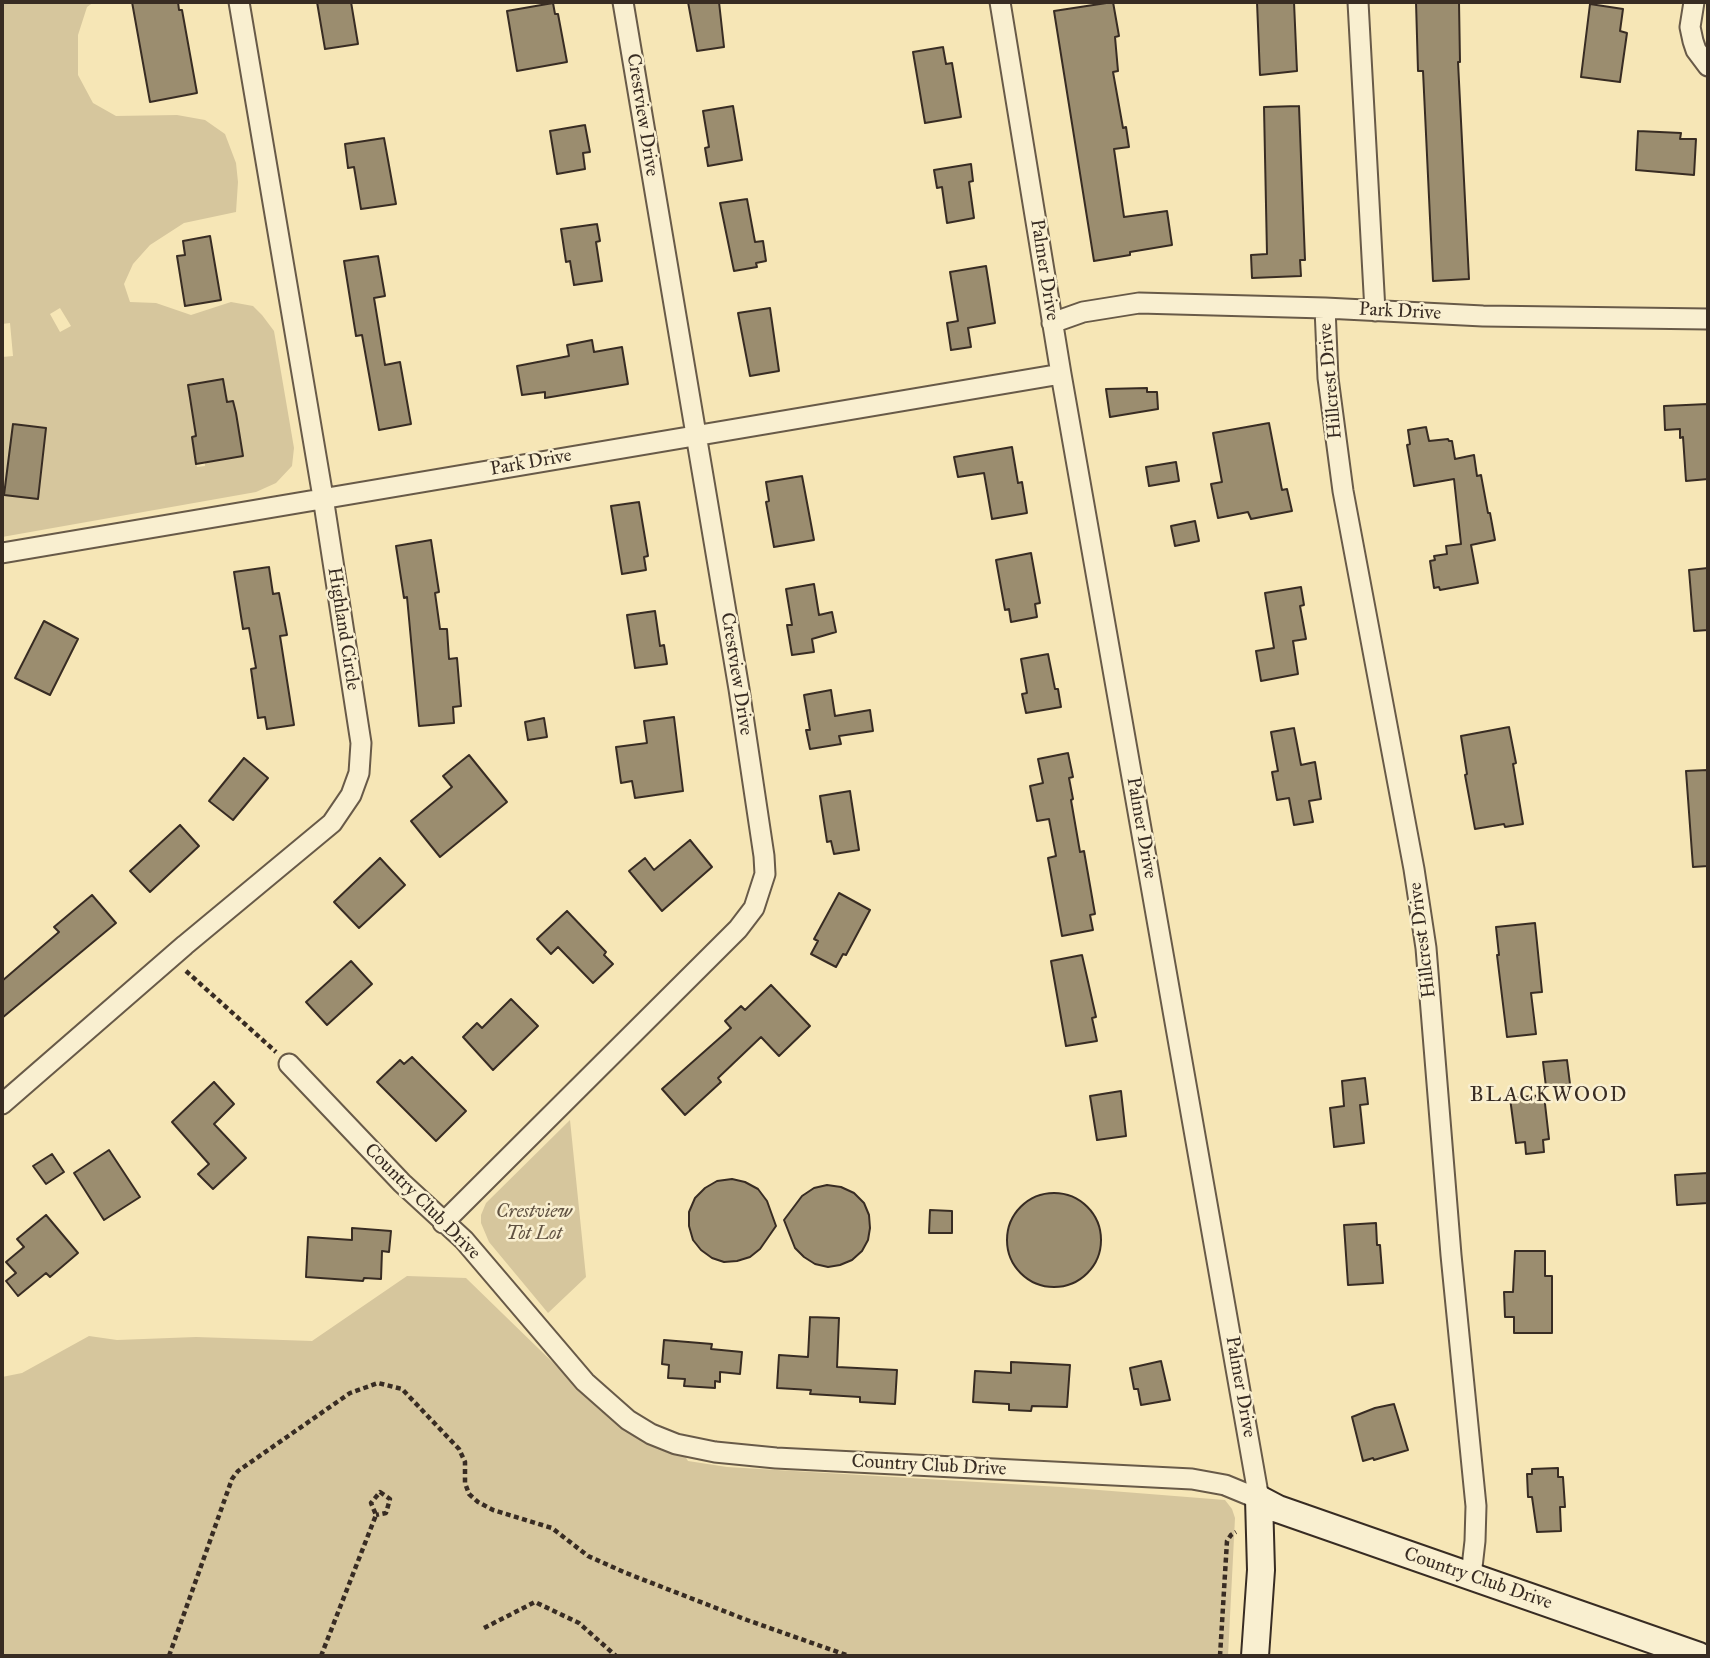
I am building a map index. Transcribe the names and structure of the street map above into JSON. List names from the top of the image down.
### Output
{
  "streets": {
    "street": [
      "Crestview Drive",
      "Palmer Drive",
      "Park Drive",
      "Hillcrest Drive",
      "Highland Circle",
      "Country Club Drive"
    ]
  },
  "crossings": [
    ["Crestview Drive", "Park Drive"],
    ["Crestview Drive", "Country Club Drive"],
    ["Palmer Drive", "Park Drive"],
    ["Palmer Drive", "Country Club Drive"],
    ["Park Drive", "Hillcrest Drive"],
    ["Park Drive", "Highland Circle"],
    ["Hillcrest Drive", "Country Club Drive"]
  ],
  "districts": ["BLACKWOOD"],
  "parks": ["Crestview Tot Lot"]
}
